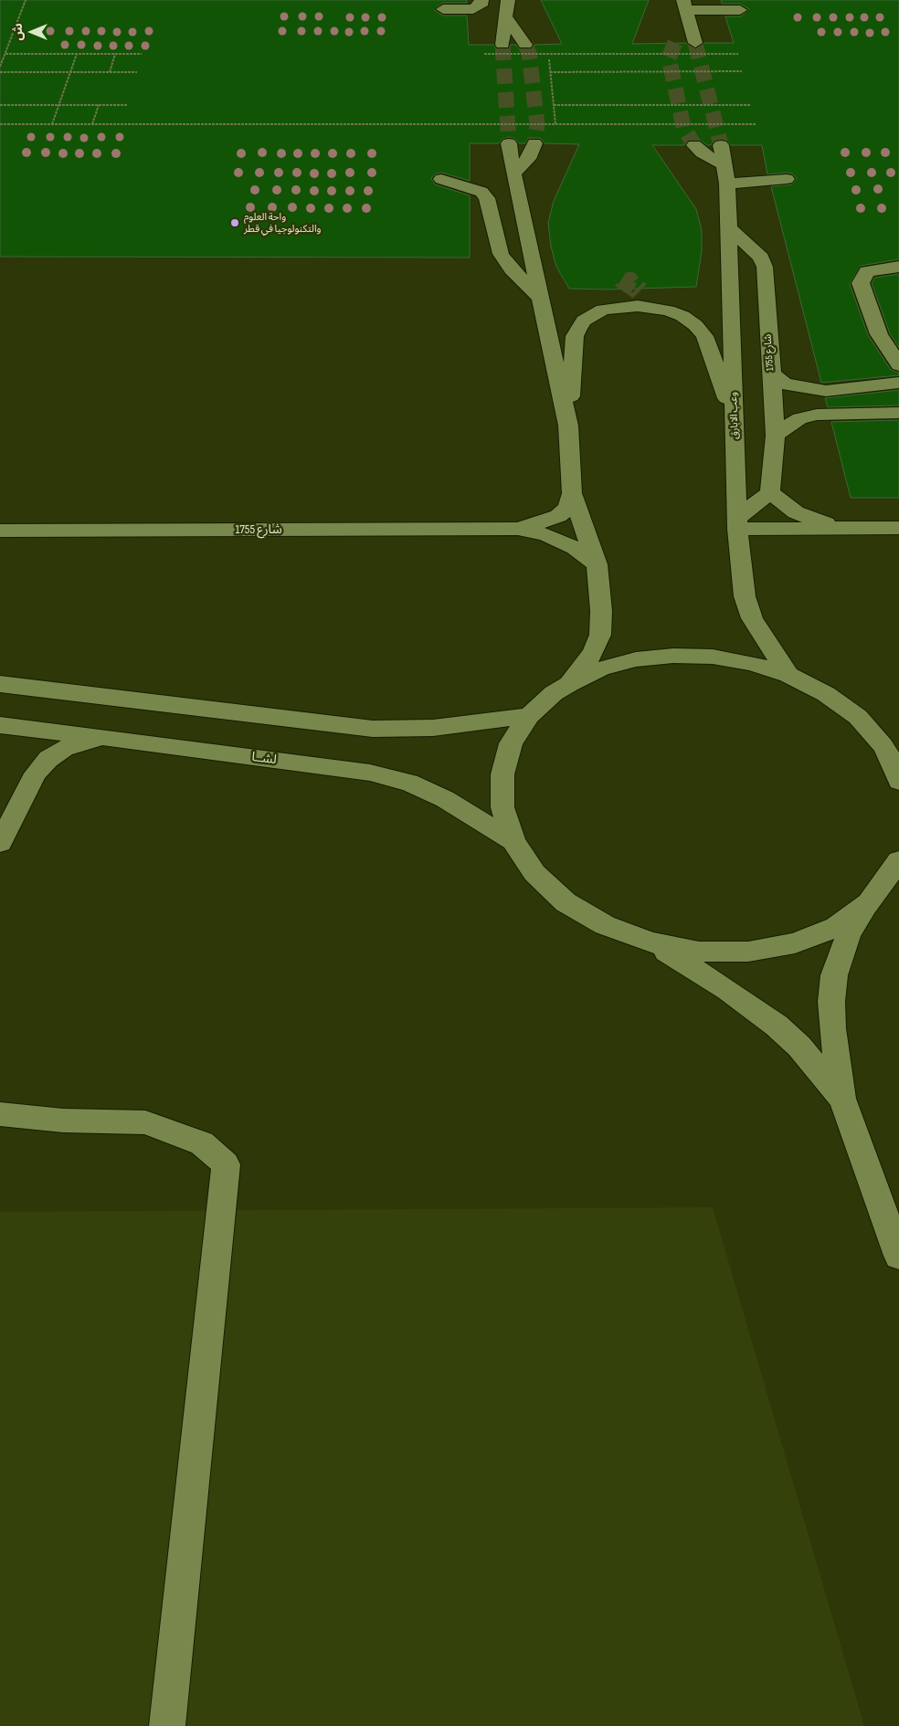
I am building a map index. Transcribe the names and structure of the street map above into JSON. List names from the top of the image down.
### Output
{
  "streets": {
    "street": ["شارع 1755", "وعب الابارق", "لشــا"]
  },
  "crossings": [
    ["شارع 1755", "وعب الابارق"]
  ],
  "places": ["واحة العلوم والتكنولوجيا في قطر"],
  "north": "left"
}
